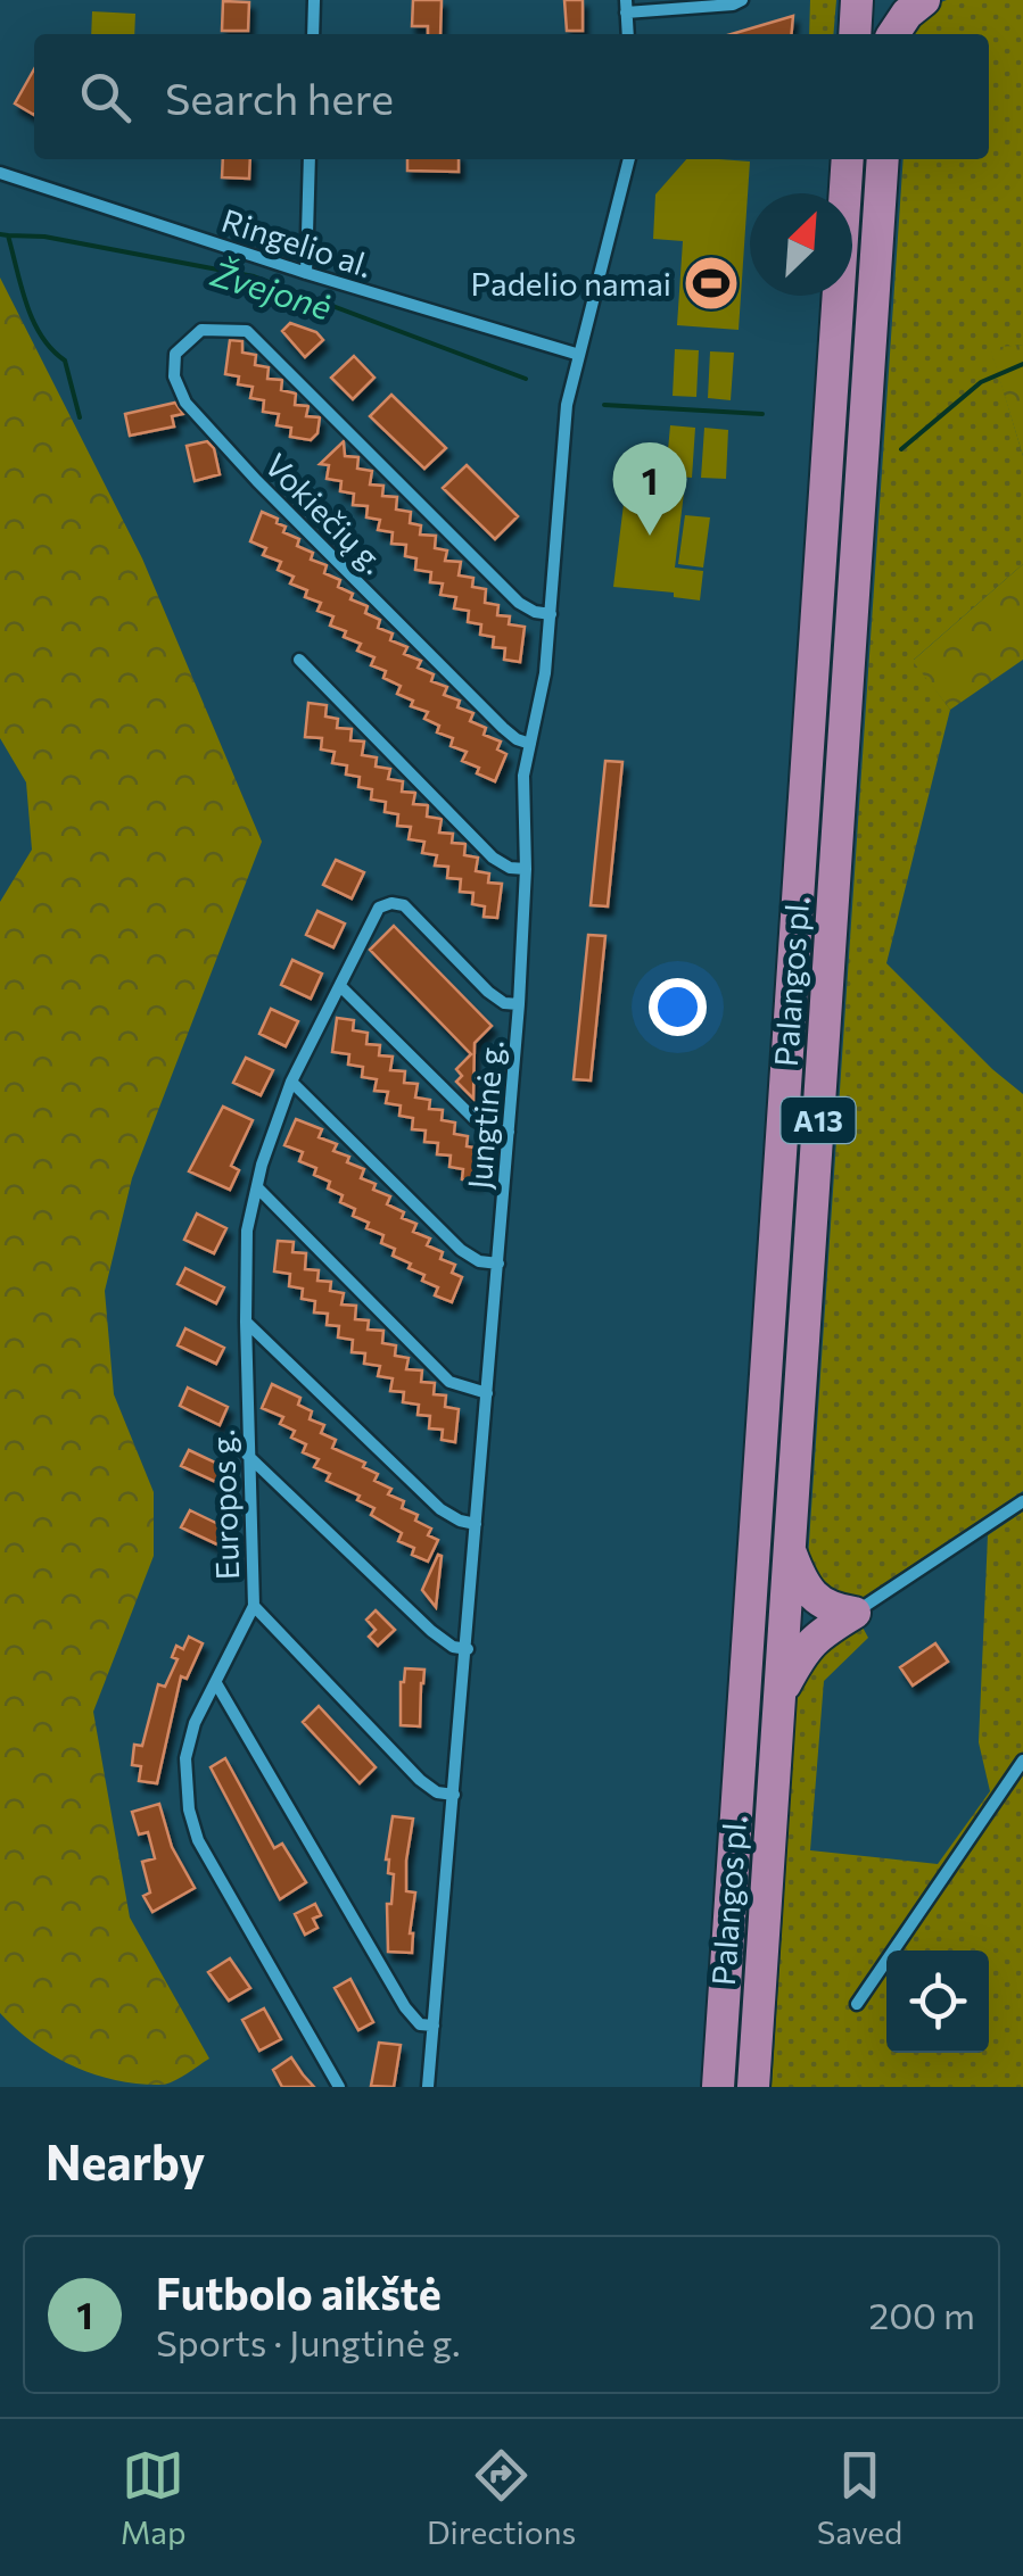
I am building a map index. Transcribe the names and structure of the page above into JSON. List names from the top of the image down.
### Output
{
  "streets": {
    "highway": ["Palangos pl.", "A13"],
    "street": [
      "Ringelio al.",
      "Vokiečių g.",
      "Jungtinė g.",
      "Europos g."
    ]
  },
  "crossings": [
    ["Ringelio al.", "Jungtinė g."],
    ["Vokiečių g.", "Jungtinė g."],
    ["Jungtinė g.", "Europos g."]
  ],
  "water": ["Žvejonė"],
  "places": {
    "sports": ["Padelio namai"]
  },
  "north": "top right",
  "page": {
    "search": "Search here",
    "pins": "1",
    "heading": "Nearby",
    "list": [
      {
        "mark": "1",
        "name": "Futbolo aikštė",
        "note": "Sports · Jungtinė g.",
        "value": "200 m"
      }
    ],
    "nav": ["Map", "Directions", "Saved"]
  }
}
